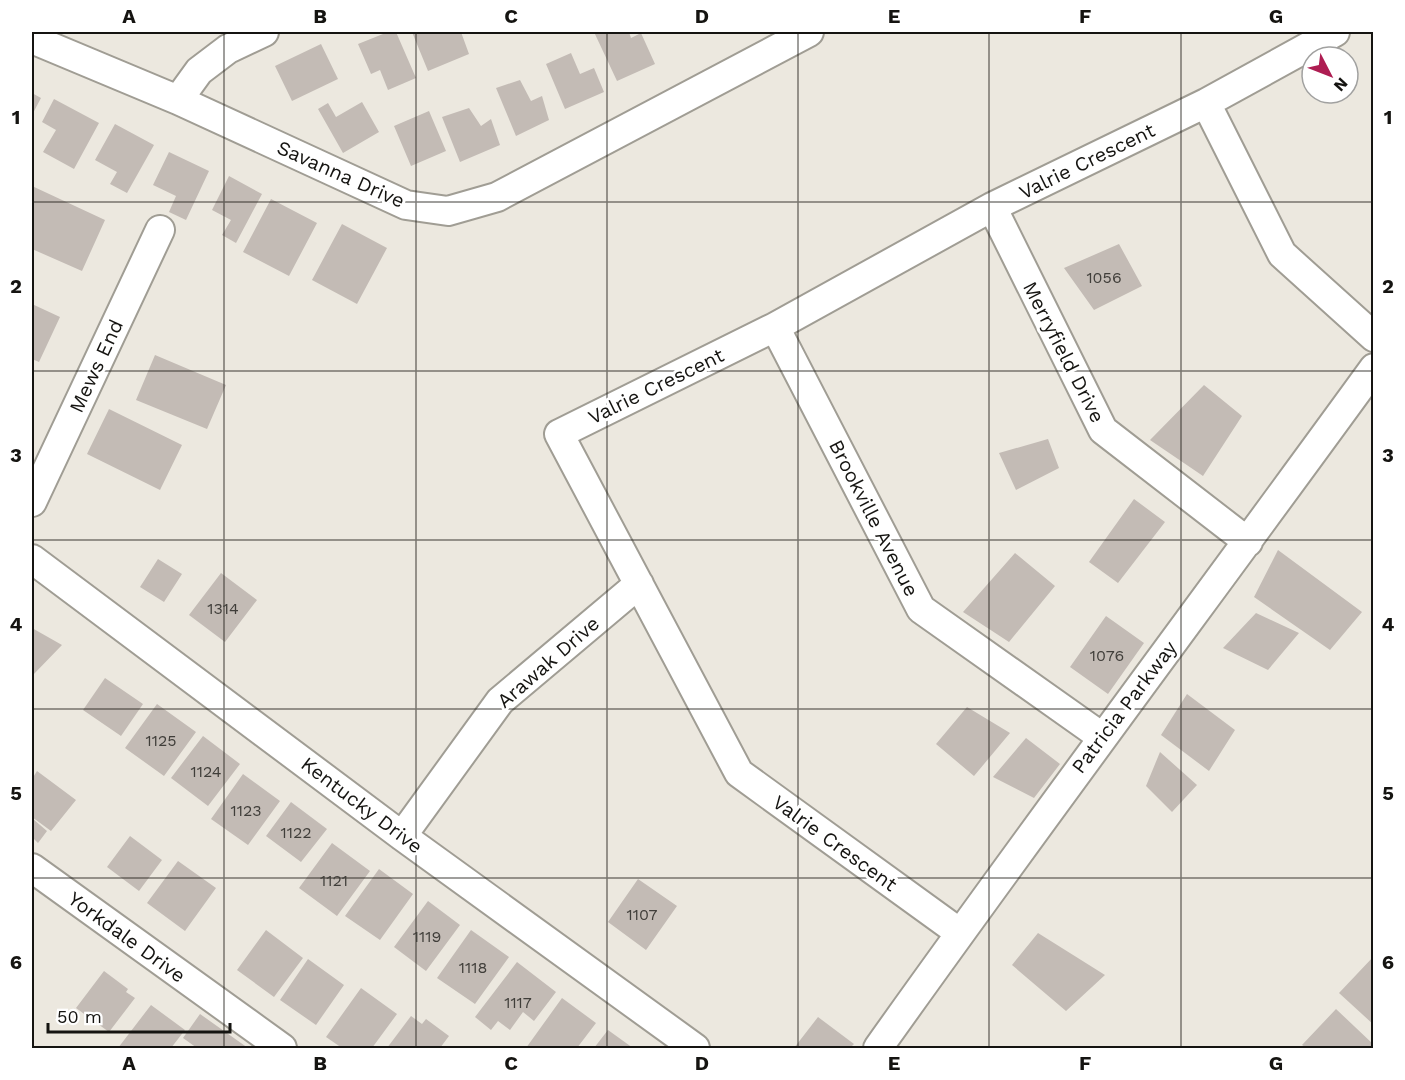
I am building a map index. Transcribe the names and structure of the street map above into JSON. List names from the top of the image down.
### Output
{
  "streets": {
    "street": [
      "Valrie Crescent",
      "Savanna Drive",
      "Merryfield Drive",
      "Mews End",
      "Brookville Avenue",
      "Arawak Drive",
      "Patricia Parkway",
      "Kentucky Drive",
      "Yorkdale Drive"
    ]
  },
  "crossings": [
    ["Valrie Crescent", "Merryfield Drive"],
    ["Valrie Crescent", "Brookville Avenue"],
    ["Valrie Crescent", "Arawak Drive"],
    ["Valrie Crescent", "Patricia Parkway"],
    ["Merryfield Drive", "Patricia Parkway"],
    ["Brookville Avenue", "Patricia Parkway"],
    ["Arawak Drive", "Kentucky Drive"]
  ],
  "house_numbers": [
    "1056",
    "1314",
    "1076",
    "1125",
    "1124",
    "1123",
    "1122",
    "1121",
    "1107",
    "1119",
    "1118",
    "1117"
  ],
  "scale_bar": "50 m",
  "north": "bottom right",
  "grid": {
    "columns": [
      "A",
      "B",
      "C",
      "D",
      "E",
      "F",
      "G"
    ],
    "rows": [
      "1",
      "2",
      "3",
      "4",
      "5",
      "6"
    ]
  }
}
